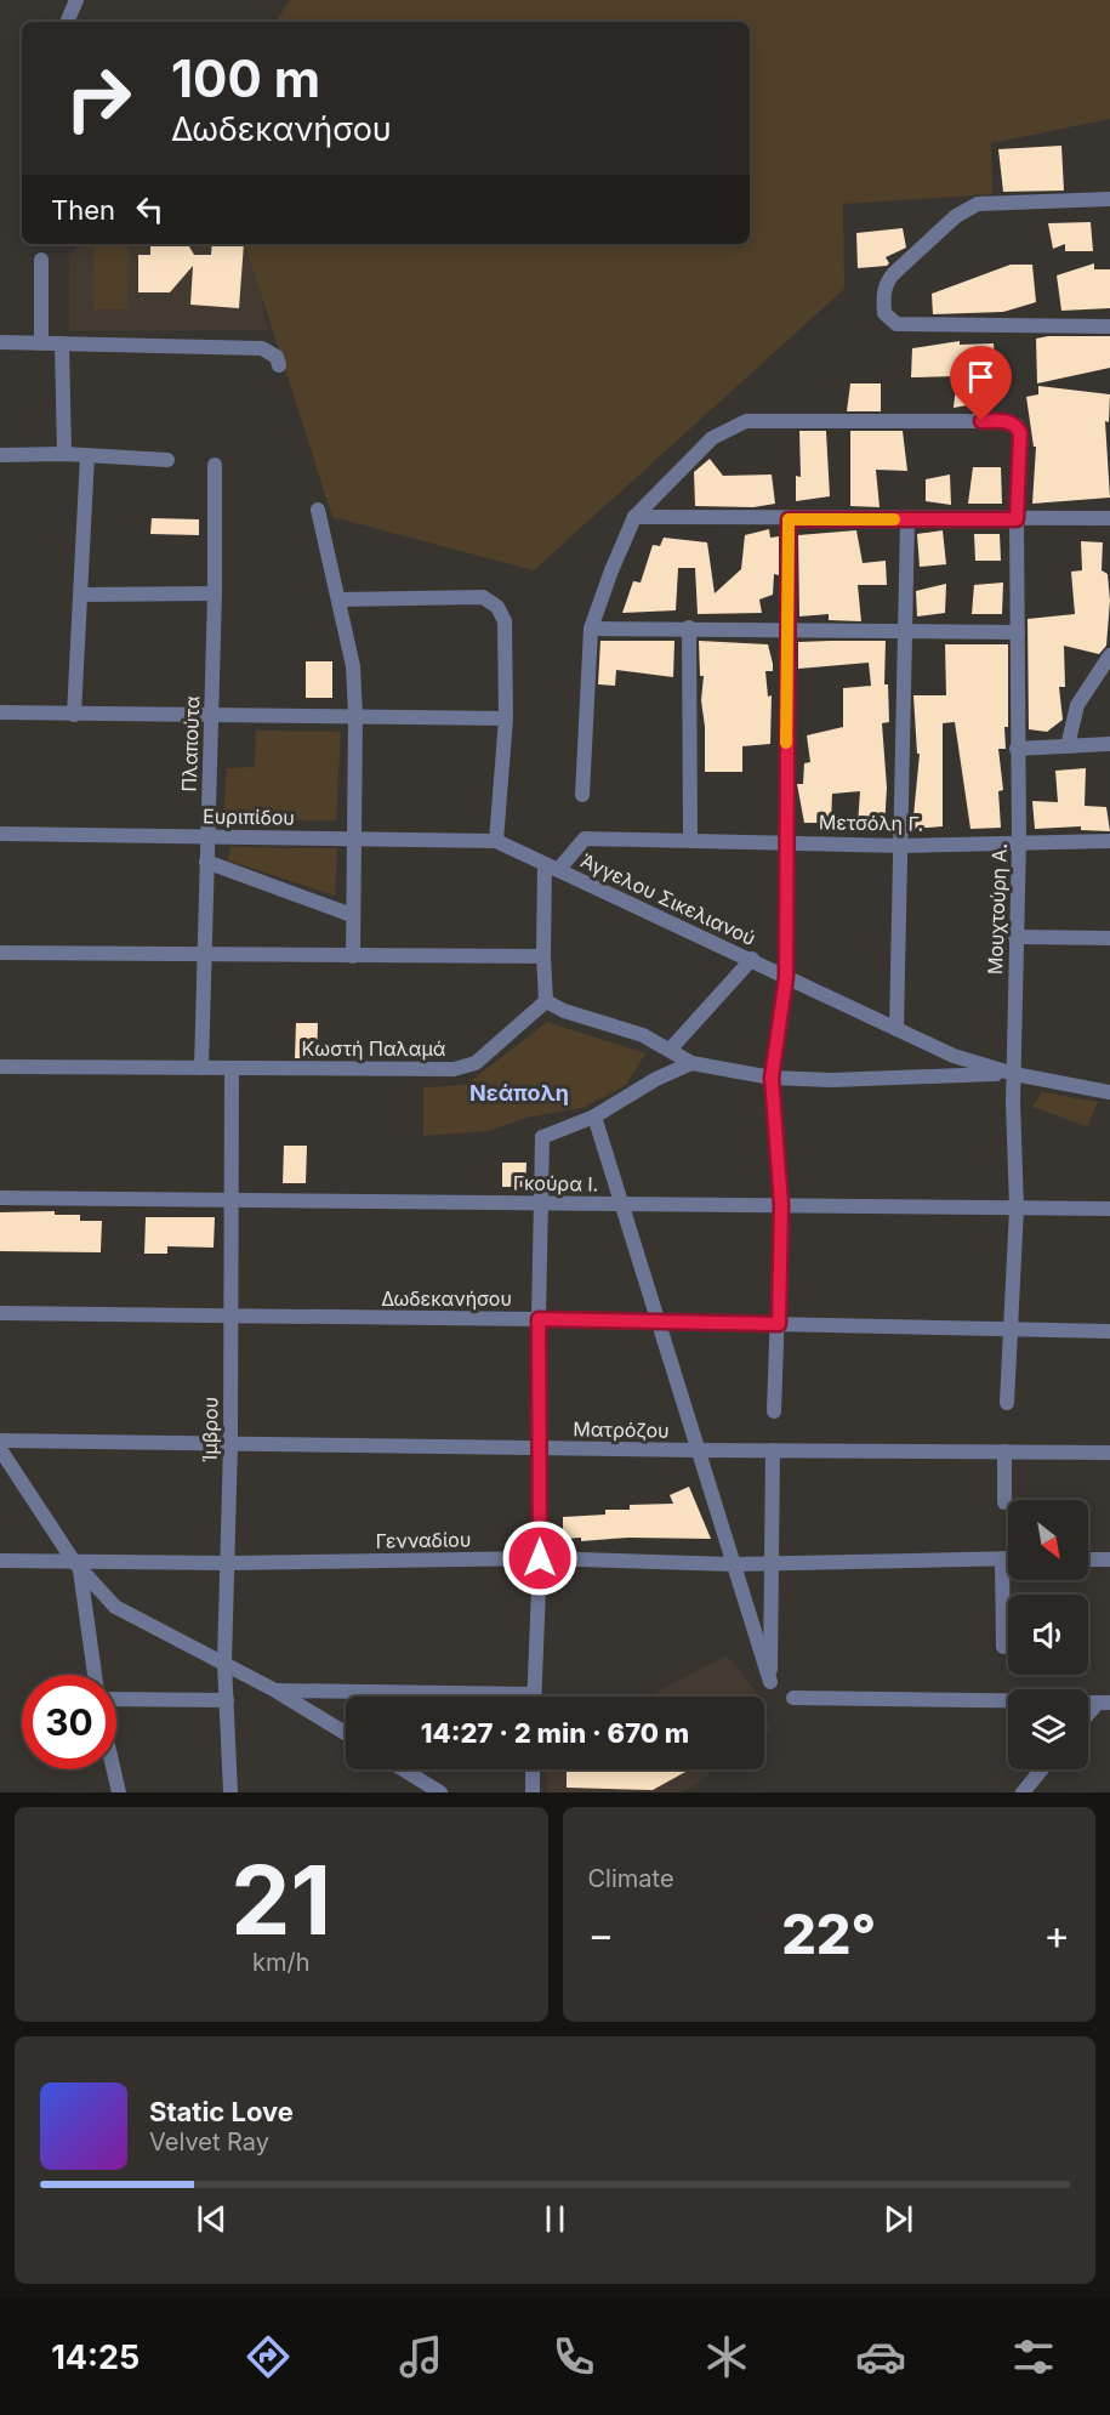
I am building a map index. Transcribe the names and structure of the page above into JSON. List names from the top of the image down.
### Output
{
  "streets": {
    "street": [
      "Πλαπούτα",
      "Ευριπίδου",
      "Μετσόλη Γ.",
      "Άγγελου Σικελιανού",
      "Μουχτούρη Α.",
      "Κωστή Παλαμά",
      "Γκούρα Ι.",
      "Δωδεκανήσου",
      "Ίμβρου",
      "Ματρόζου",
      "Γενναδίου"
    ]
  },
  "crossings": [
    ["Πλαπούτα", "Ευριπίδου"],
    ["Πλαπούτα", "Κωστή Παλαμά"],
    ["Ευριπίδου", "Άγγελου Σικελιανού"],
    ["Μετσόλη Γ.", "Άγγελου Σικελιανού"],
    ["Μετσόλη Γ.", "Μουχτούρη Α."],
    ["Άγγελου Σικελιανού", "Μουχτούρη Α."],
    ["Μουχτούρη Α.", "Γκούρα Ι."],
    ["Μουχτούρη Α.", "Δωδεκανήσου"],
    ["Κωστή Παλαμά", "Ίμβρου"],
    ["Γκούρα Ι.", "Ίμβρου"],
    ["Δωδεκανήσου", "Ίμβρου"],
    ["Ίμβρου", "Ματρόζου"],
    ["Ίμβρου", "Γενναδίου"]
  ],
  "districts": ["Νεάπολη"],
  "north": "bottom right",
  "page": {
    "turn": ["100 m", "Δωδεκανήσου"],
    "then": "Then",
    "limit": "30",
    "trip": "14:27 · 2 min · 670 m",
    "tile": [
      ["21", "km/h"],
      "Climate"
    ],
    "heat": ["−", "22°", "+"],
    "song": ["Static Love", "Velvet Ray"],
    "tabs": "14:25"
  }
}
